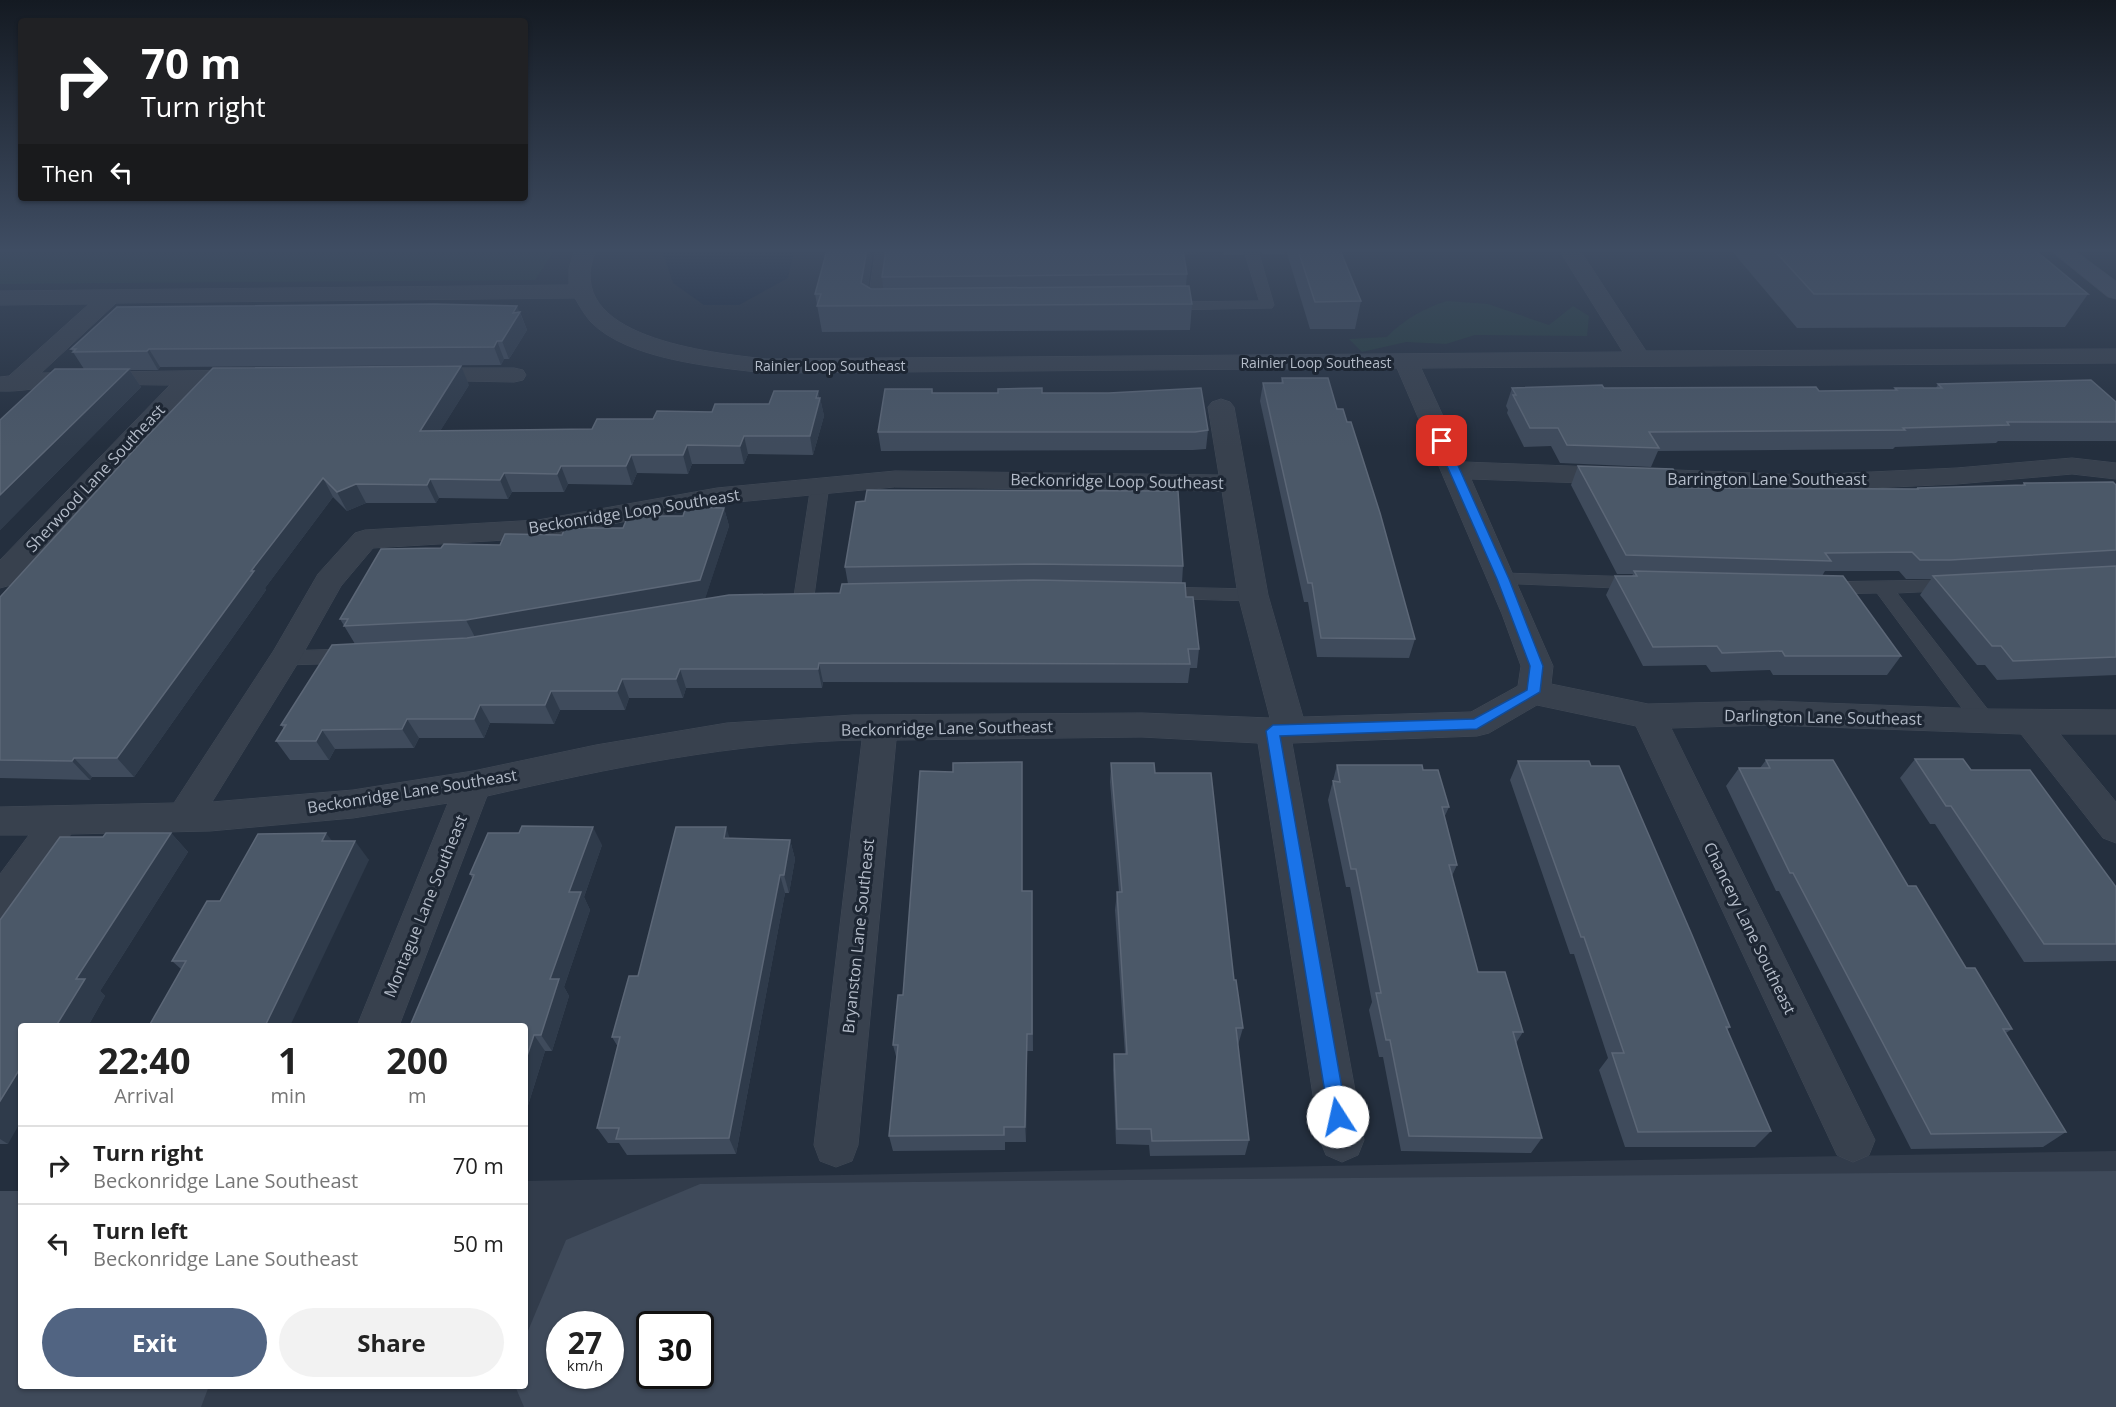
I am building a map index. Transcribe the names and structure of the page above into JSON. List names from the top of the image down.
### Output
{
  "streets": {
    "street": [
      "Rainier Loop Southeast",
      "Sherwood Lane Southeast",
      "Barrington Lane Southeast",
      "Beckonridge Loop Southeast",
      "Darlington Lane Southeast",
      "Beckonridge Lane Southeast",
      "Montague Lane Southeast",
      "Chancery Lane Southeast",
      "Bryanston Lane Southeast"
    ]
  },
  "crossings": [
    ["Beckonridge Loop Southeast", "Beckonridge Lane Southeast"],
    ["Darlington Lane Southeast", "Beckonridge Lane Southeast"],
    ["Darlington Lane Southeast", "Chancery Lane Southeast"],
    ["Beckonridge Lane Southeast", "Montague Lane Southeast"],
    ["Beckonridge Lane Southeast", "Bryanston Lane Southeast"]
  ],
  "page": {
    "turn": ["70 m", "Turn right"],
    "then": "Then",
    "eta": [
      "22:40",
      "Arrival",
      "1",
      "min",
      "200",
      "m"
    ],
    "list": [
      {
        "name": "Turn right",
        "note": "Beckonridge Lane Southeast",
        "value": "70 m"
      },
      {
        "name": "Turn left",
        "note": "Beckonridge Lane Southeast",
        "value": "50 m"
      }
    ],
    "buttons": ["Exit", "Share"],
    "speed": "27 km/h",
    "limit": "30"
  }
}
